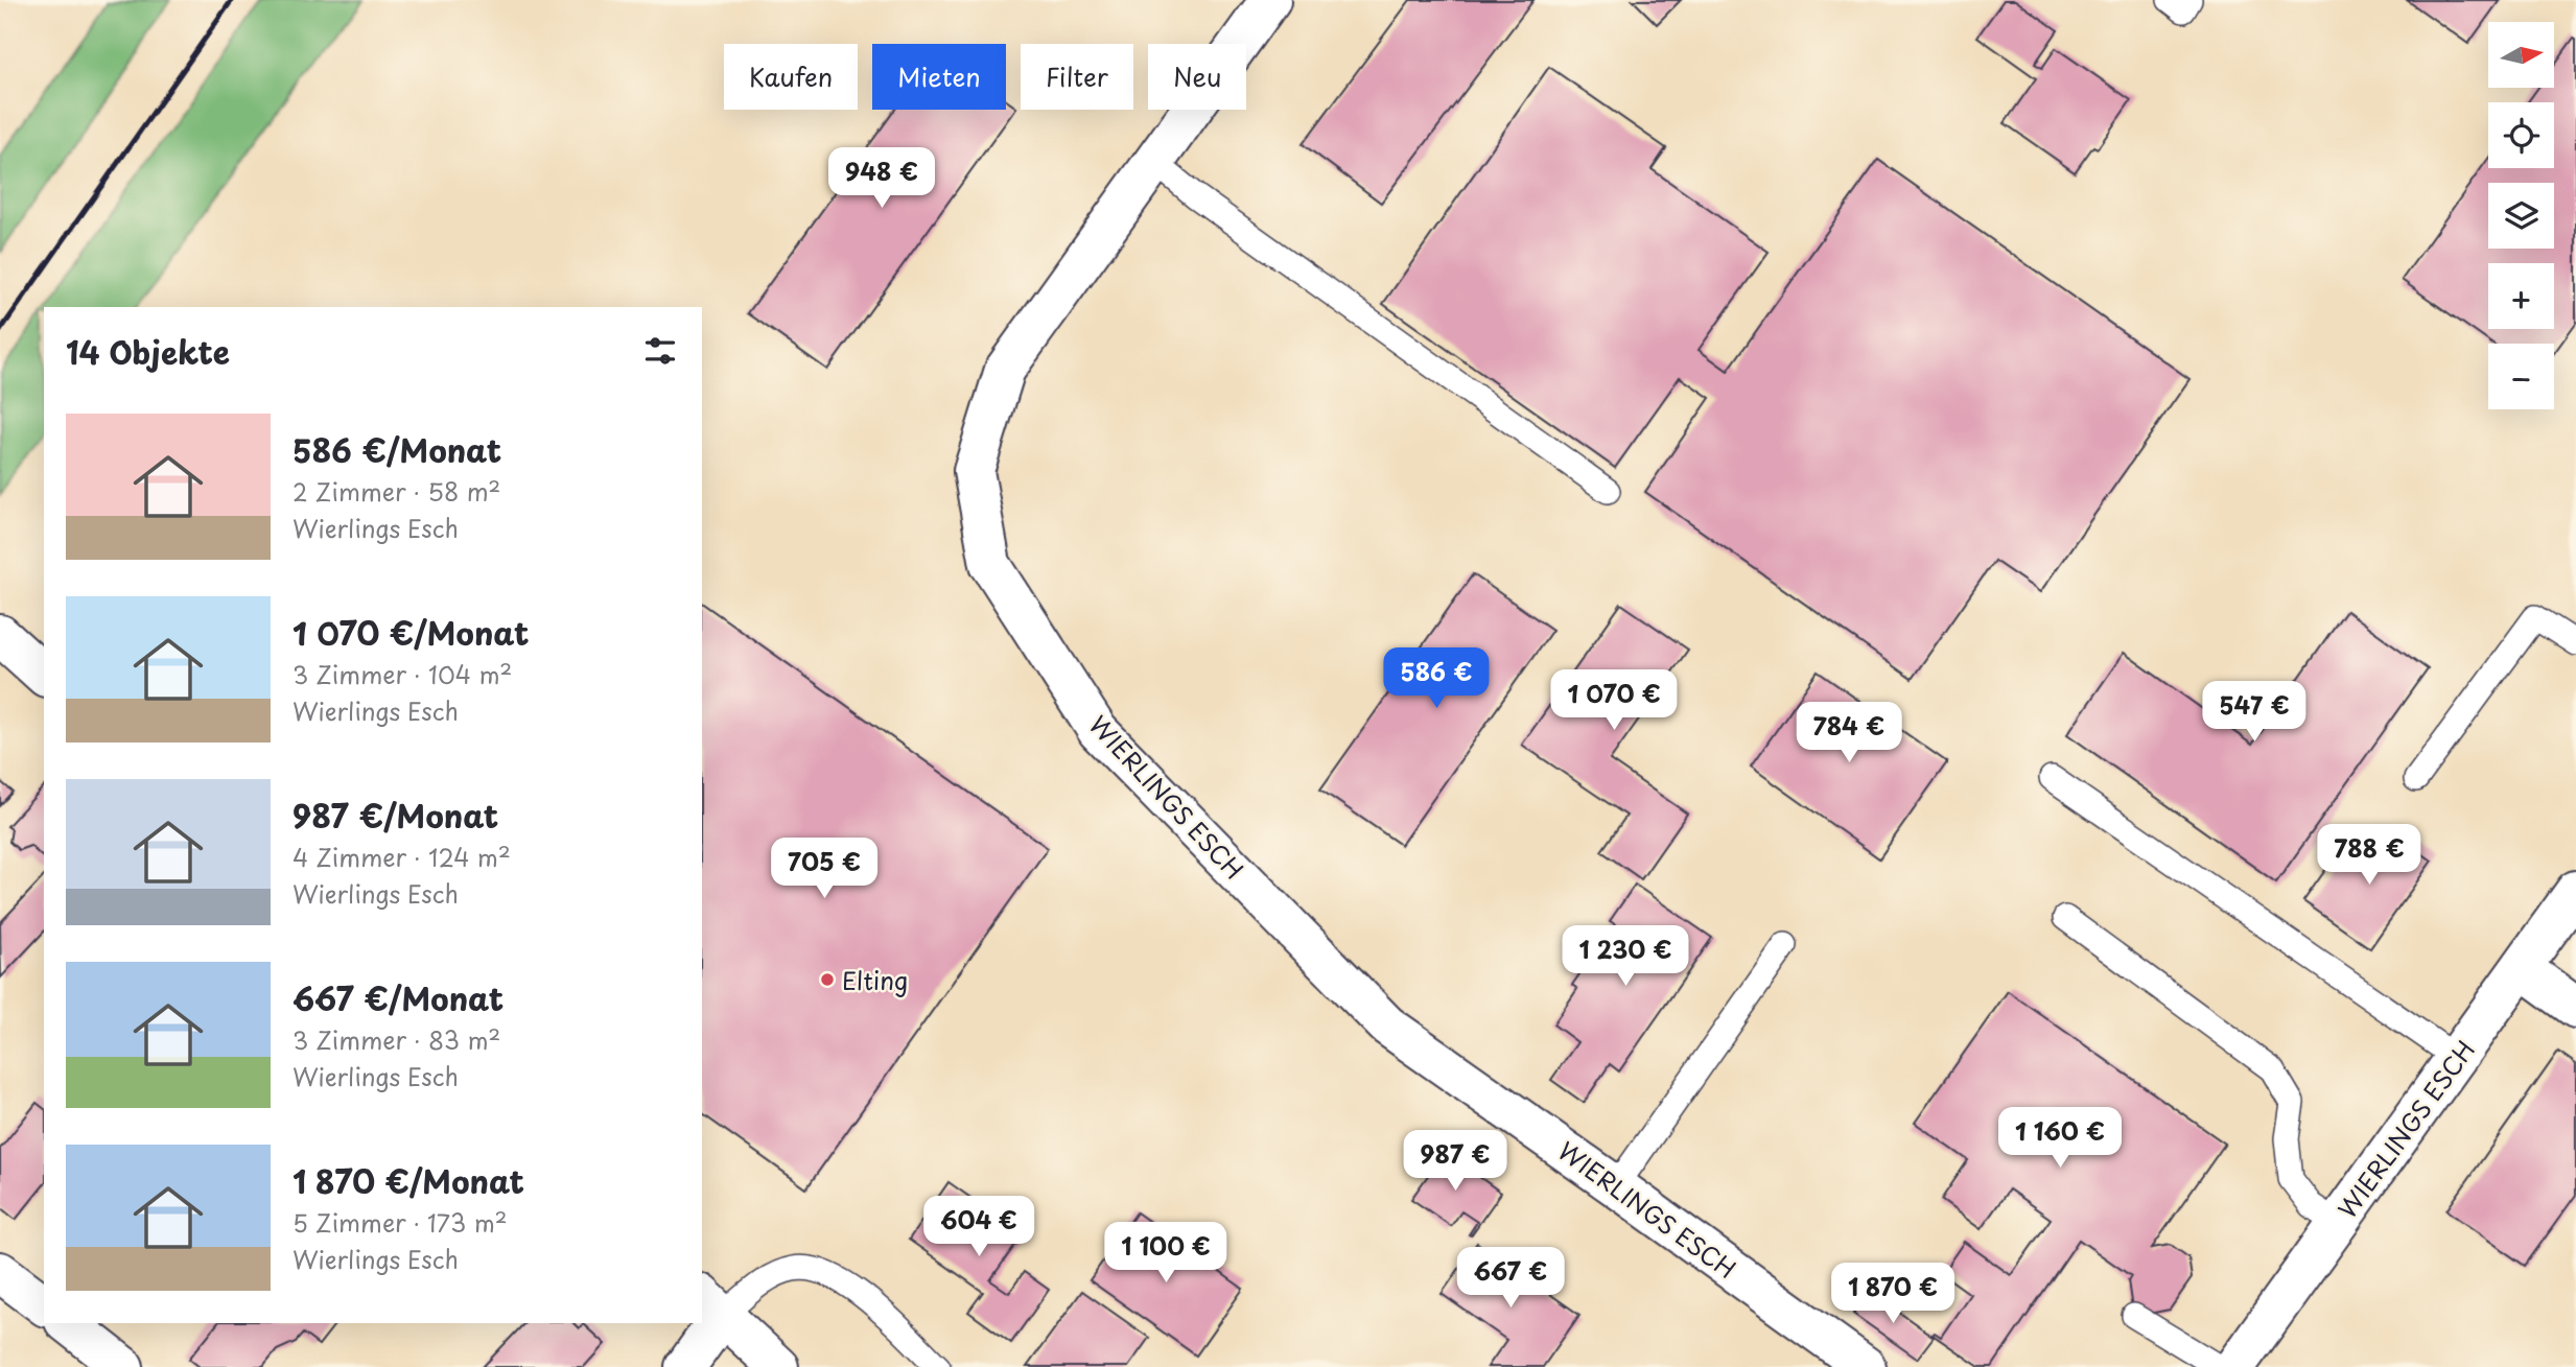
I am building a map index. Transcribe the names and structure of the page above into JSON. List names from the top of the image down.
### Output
{
  "streets": {
    "street": ["WIERLINGS ESCH"]
  },
  "places": ["Elting"],
  "north": "right",
  "page": {
    "map_buttons": ["+", "−"],
    "chip": [
      "Kaufen",
      "Mieten",
      "Filter",
      "Neu"
    ],
    "price": [
      "948 €",
      "586 €",
      "1 070 €",
      "547 €",
      "784 €",
      "788 €",
      "705 €",
      "1 230 €",
      "1 160 €",
      "987 €",
      "604 €",
      "1 100 €",
      "667 €",
      "1 870 €"
    ],
    "heading": "14 Objekte",
    "list": [
      {
        "name": "586 €/Monat",
        "note": "2 Zimmer · 58 m² · Wierlings Esch"
      },
      {
        "name": "1 070 €/Monat",
        "note": "3 Zimmer · 104 m² · Wierlings Esch"
      },
      {
        "name": "987 €/Monat",
        "note": "4 Zimmer · 124 m² · Wierlings Esch"
      },
      {
        "name": "667 €/Monat",
        "note": "3 Zimmer · 83 m² · Wierlings Esch"
      },
      {
        "name": "1 870 €/Monat",
        "note": "5 Zimmer · 173 m² · Wierlings Esch"
      }
    ]
  }
}
